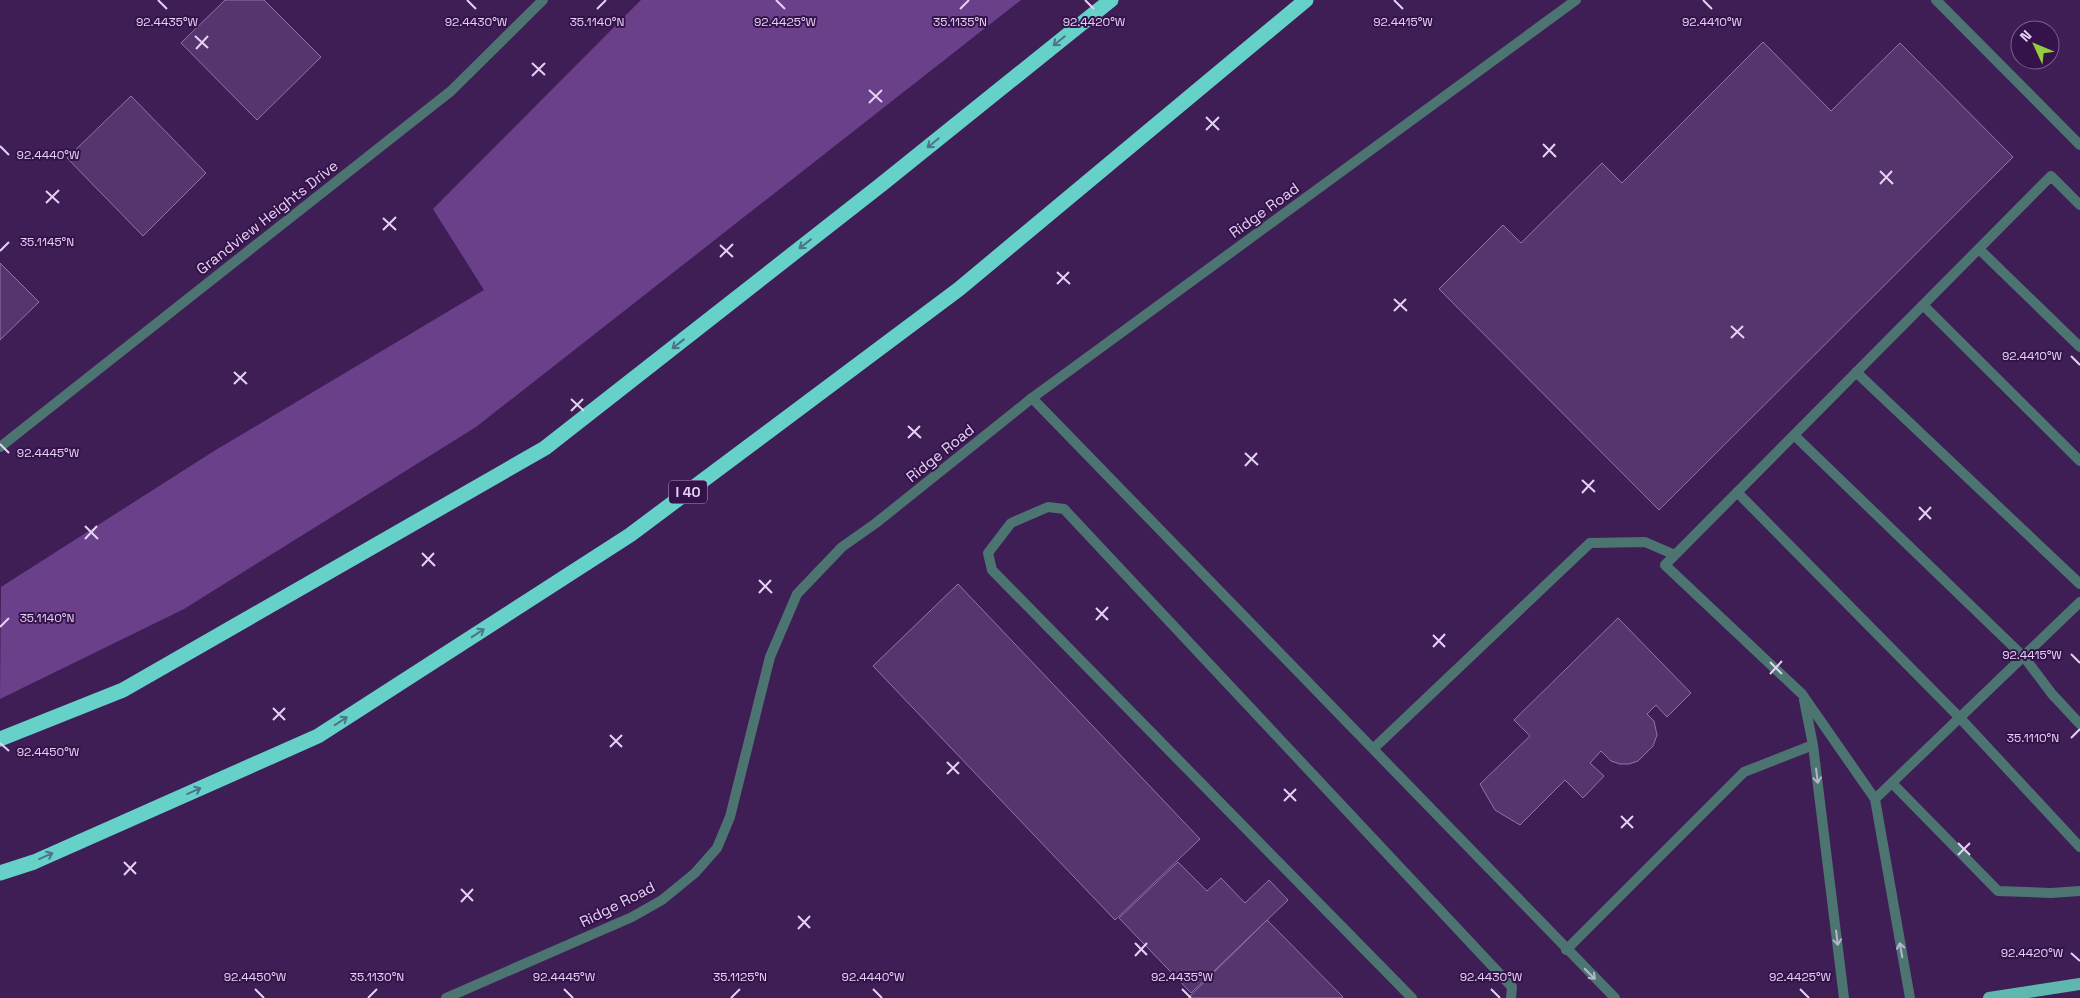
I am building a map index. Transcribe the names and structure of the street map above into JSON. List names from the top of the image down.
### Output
{
  "streets": {
    "highway": ["I 40"],
    "street": ["Ridge Road", "Grandview Heights Drive"]
  },
  "north": "top left",
  "coordinates": [
    "92.4435°W",
    "92.4430°W",
    "92.4425°W",
    "92.4420°W",
    "92.4415°W",
    "92.4410°W",
    "35.1140°N",
    "35.1135°N",
    "92.4440°W",
    "35.1145°N",
    "92.4445°W",
    "35.1110°N",
    "92.4450°W",
    "35.1130°N",
    "35.1125°N"
  ]
}
